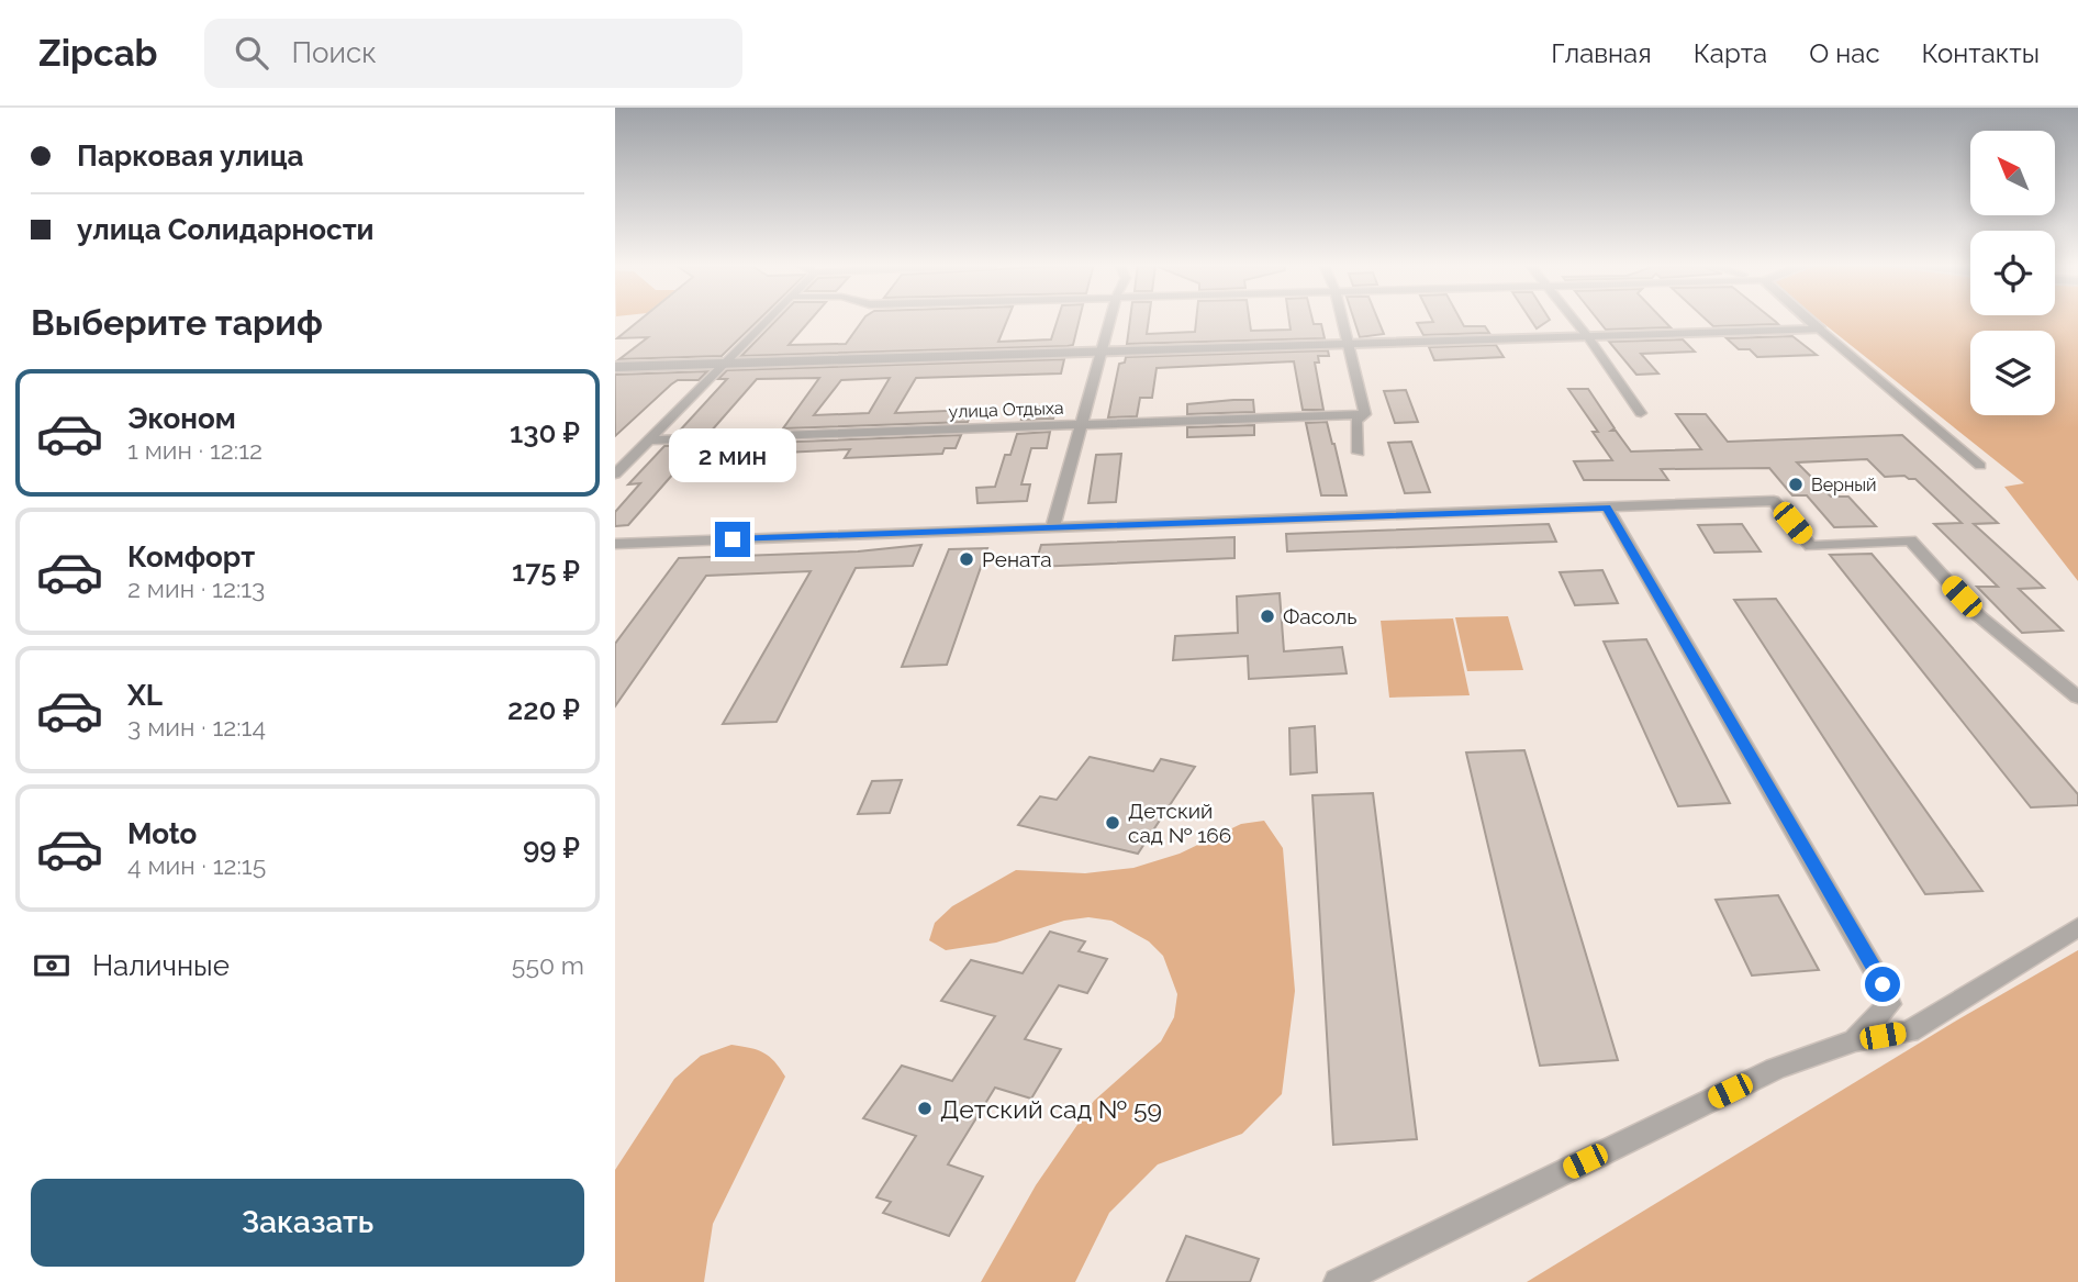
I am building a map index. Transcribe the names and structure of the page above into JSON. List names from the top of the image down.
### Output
{
  "streets": {
    "street": ["улица Отдыха"]
  },
  "places": [
    "Верный",
    "Рената",
    "Фасоль",
    "Детский сад № 166",
    "Детский сад № 59"
  ],
  "north": "top left",
  "page": {
    "header": "Zipcab",
    "search": "Поиск",
    "nav": [
      "Главная",
      "Карта",
      "О нас",
      "Контакты"
    ],
    "banner": ["Парковая улица", "улица Солидарности"],
    "heading": "Выберите тариф",
    "list": [
      {
        "name": "Эконом",
        "note": "1 мин · 12:12",
        "value": "130 ₽"
      },
      {
        "name": "Комфорт",
        "note": "2 мин · 12:13",
        "value": "175 ₽"
      },
      {
        "name": "XL",
        "note": "3 мин · 12:14",
        "value": "220 ₽"
      },
      {
        "name": "Moto",
        "note": "4 мин · 12:15",
        "value": "99 ₽"
      }
    ],
    "bubble": "2 мин",
    "pay": ["Наличные", "550 m"],
    "buttons": "Заказать"
  }
}
